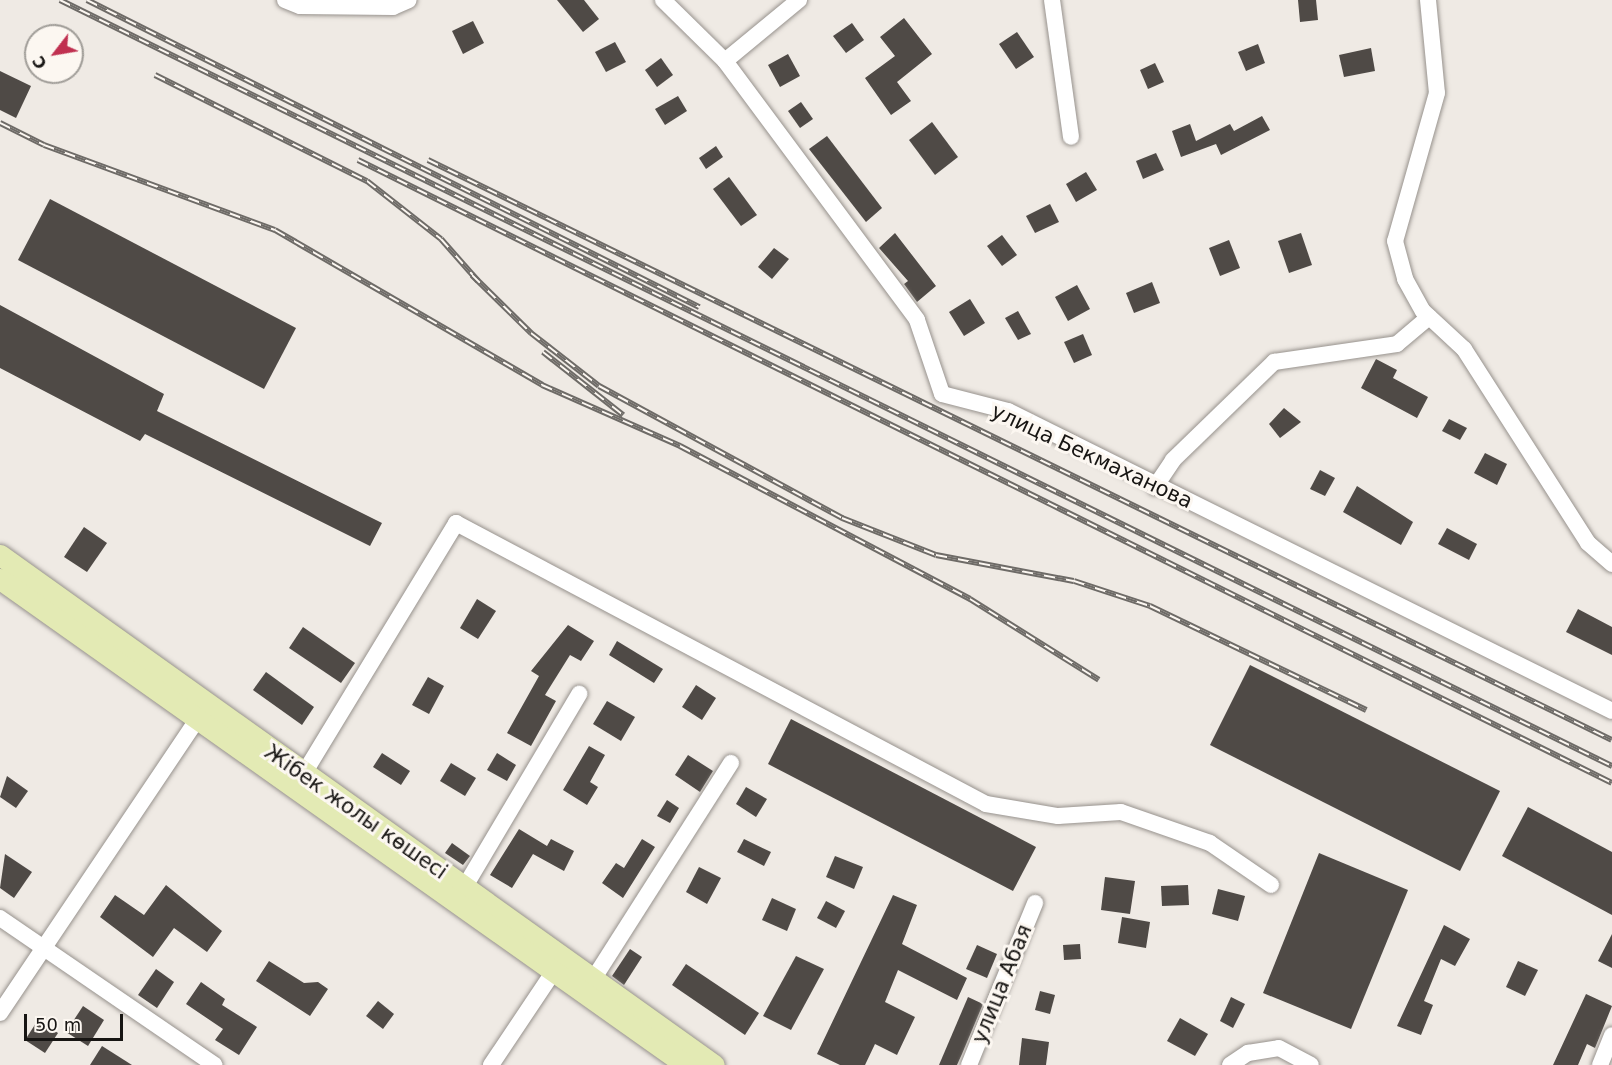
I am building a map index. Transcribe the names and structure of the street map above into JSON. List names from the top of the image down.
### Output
{
  "streets": {
    "main road": ["Жібек жолы көшесі"],
    "street": ["улица Бекмаханова", "улица Абая"]
  },
  "scale_bar": "50 m",
  "north": "bottom left"
}
